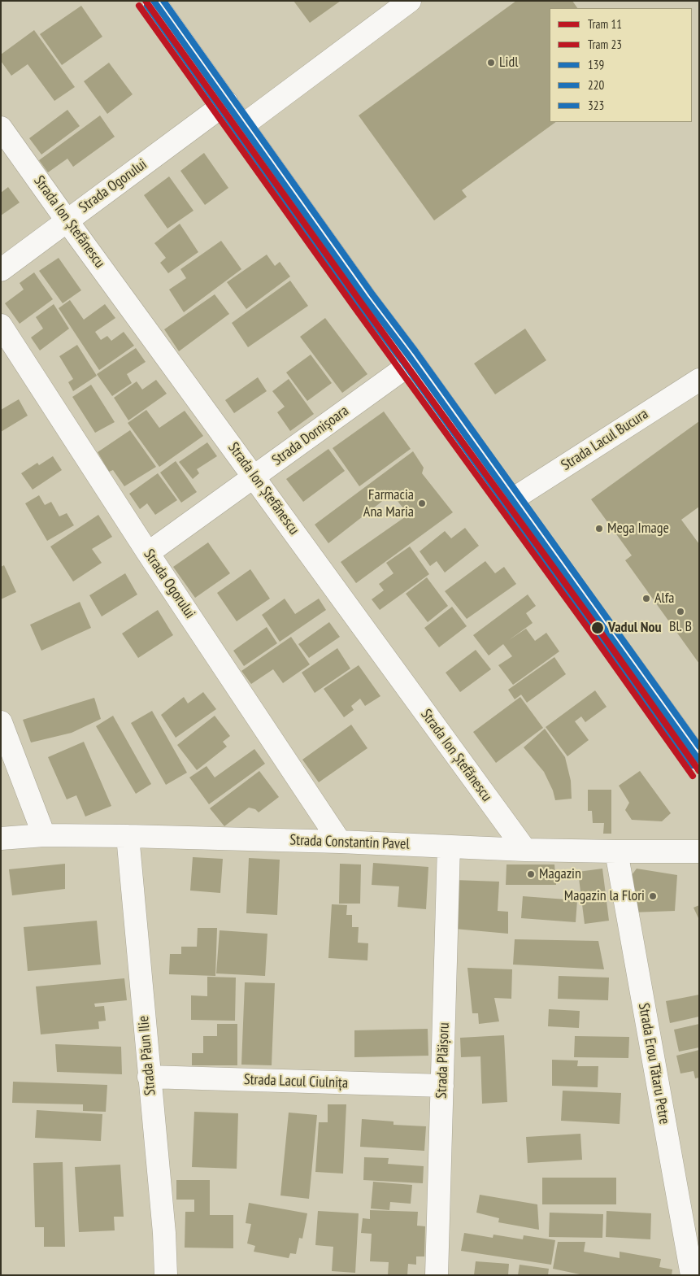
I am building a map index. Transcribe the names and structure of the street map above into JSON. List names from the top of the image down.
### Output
{
  "streets": {
    "street": [
      "Strada Ogorului",
      "Strada Ion Ștefănescu",
      "Strada Dornișoara",
      "Strada Lacul Bucura",
      "Strada Constantin Pavel",
      "Strada Păun Ilie",
      "Strada Plăișoru",
      "Strada Erou Tătaru Petre",
      "Strada Lacul Ciulnița"
    ]
  },
  "crossings": [
    ["Strada Ogorului", "Strada Ion Ștefănescu"],
    ["Strada Ogorului", "Strada Dornișoara"],
    ["Strada Ogorului", "Strada Constantin Pavel"],
    ["Strada Ion Ștefănescu", "Strada Dornișoara"],
    ["Strada Ion Ștefănescu", "Strada Constantin Pavel"],
    ["Strada Constantin Pavel", "Strada Păun Ilie"],
    ["Strada Constantin Pavel", "Strada Plăișoru"],
    ["Strada Constantin Pavel", "Strada Erou Tătaru Petre"],
    ["Strada Păun Ilie", "Strada Lacul Ciulnița"],
    ["Strada Plăișoru", "Strada Lacul Ciulnița"]
  ],
  "places": [
    "Lidl",
    "Farmacia Ana Maria",
    "Mega Image",
    "Alfa",
    "Bl. B",
    "Vadul Nou",
    "Magazin",
    "Magazin la Flori"
  ],
  "lines": [
    "tram line 11",
    "transit line 139",
    "transit line 323",
    "tram line 23",
    "transit line 220"
  ],
  "legend": [
    "Tram 11",
    "Tram 23",
    "139",
    "220",
    "323"
  ]
}
